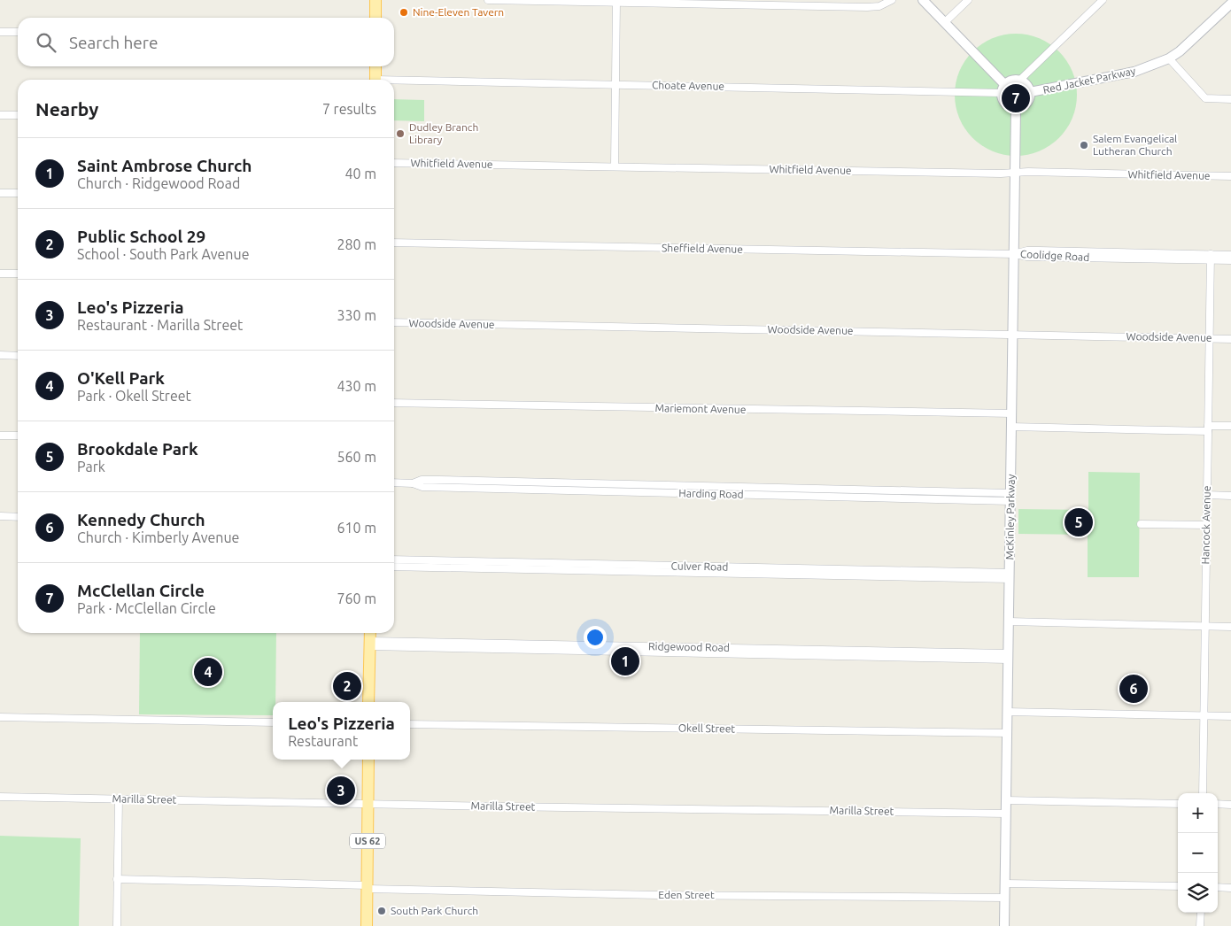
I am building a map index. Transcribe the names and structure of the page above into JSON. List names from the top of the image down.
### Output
{
  "streets": {
    "main road": ["US 62"],
    "street": [
      "Red Jacket Parkway",
      "Choate Avenue",
      "Whitfield Avenue",
      "Sheffield Avenue",
      "Coolidge Road",
      "Woodside Avenue",
      "Mariemont Avenue",
      "Harding Road",
      "McKinley Parkway",
      "Hancock Avenue",
      "Culver Road",
      "Ridgewood Road",
      "Okell Street",
      "Marilla Street",
      "Eden Street"
    ]
  },
  "crossings": [
    ["Red Jacket Parkway", "Choate Avenue"],
    ["Red Jacket Parkway", "McKinley Parkway"],
    ["Choate Avenue", "McKinley Parkway"],
    ["Whitfield Avenue", "McKinley Parkway"],
    ["Sheffield Avenue", "Coolidge Road"],
    ["Sheffield Avenue", "McKinley Parkway"],
    ["Coolidge Road", "McKinley Parkway"],
    ["Coolidge Road", "Hancock Avenue"],
    ["Woodside Avenue", "McKinley Parkway"],
    ["Woodside Avenue", "Hancock Avenue"],
    ["Mariemont Avenue", "McKinley Parkway"],
    ["Harding Road", "McKinley Parkway"],
    ["McKinley Parkway", "Culver Road"],
    ["McKinley Parkway", "Ridgewood Road"],
    ["McKinley Parkway", "Okell Street"],
    ["McKinley Parkway", "Marilla Street"],
    ["McKinley Parkway", "Eden Street"],
    ["Marilla Street", "US 62"],
    ["US 62", "Eden Street"]
  ],
  "places": [
    "Nine-Eleven Tavern",
    "Dudley Branch Library",
    "Salem Evangelical Lutheran Church",
    "South Park Church"
  ],
  "page": {
    "search": "Search here",
    "heading": ["Nearby", "7 results"],
    "pins": [
      "7",
      "5",
      "1",
      "4",
      "2",
      "6",
      "3"
    ],
    "list": [
      {
        "mark": "1",
        "name": "Saint Ambrose Church",
        "note": "Church · Ridgewood Road",
        "value": "40 m"
      },
      {
        "mark": "2",
        "name": "Public School 29",
        "note": "School · South Park Avenue",
        "value": "280 m"
      },
      {
        "mark": "3",
        "name": "Leo's Pizzeria",
        "note": "Restaurant · Marilla Street",
        "value": "330 m"
      },
      {
        "mark": "4",
        "name": "O'Kell Park",
        "note": "Park · Okell Street",
        "value": "430 m"
      },
      {
        "mark": "5",
        "name": "Brookdale Park",
        "note": "Park",
        "value": "560 m"
      },
      {
        "mark": "6",
        "name": "Kennedy Church",
        "note": "Church · Kimberly Avenue",
        "value": "610 m"
      },
      {
        "mark": "7",
        "name": "McClellan Circle",
        "note": "Park · McClellan Circle",
        "value": "760 m"
      }
    ],
    "popup": ["Leo's Pizzeria", "Restaurant"],
    "map_buttons": ["+", "−"]
  }
}
